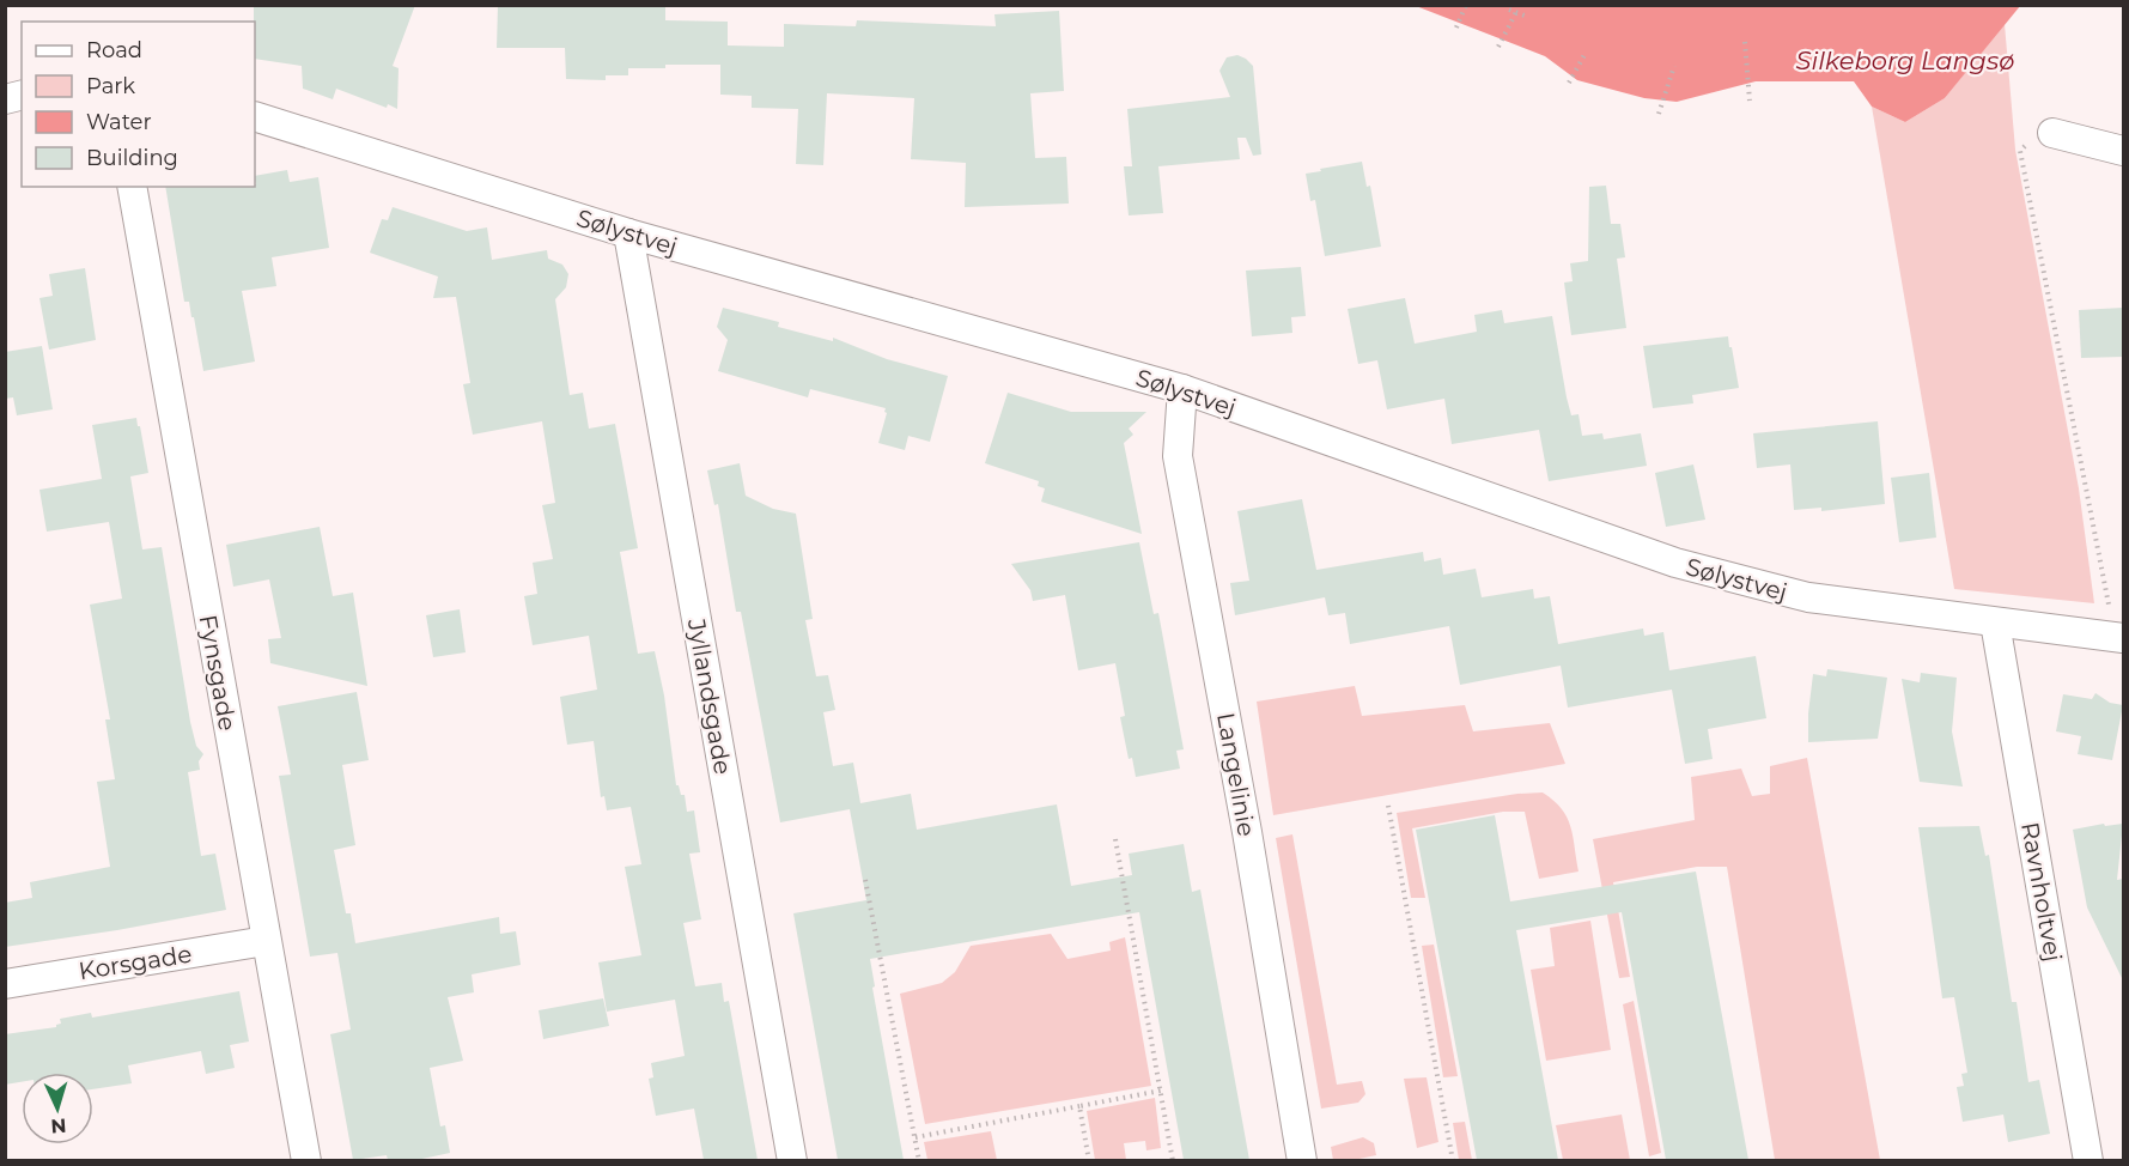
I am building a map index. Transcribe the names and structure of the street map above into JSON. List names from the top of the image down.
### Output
{
  "streets": {
    "street": [
      "Sølystvej",
      "Fynsgade",
      "Jyllandsgade",
      "Langelinie",
      "Ravnholtvej",
      "Korsgade"
    ]
  },
  "crossings": [
    ["Sølystvej", "Jyllandsgade"],
    ["Sølystvej", "Langelinie"],
    ["Sølystvej", "Ravnholtvej"],
    ["Fynsgade", "Korsgade"]
  ],
  "water": ["Silkeborg Langsø"],
  "legend": [
    "Road",
    "Park",
    "Water",
    "Building"
  ],
  "north": "bottom"
}
